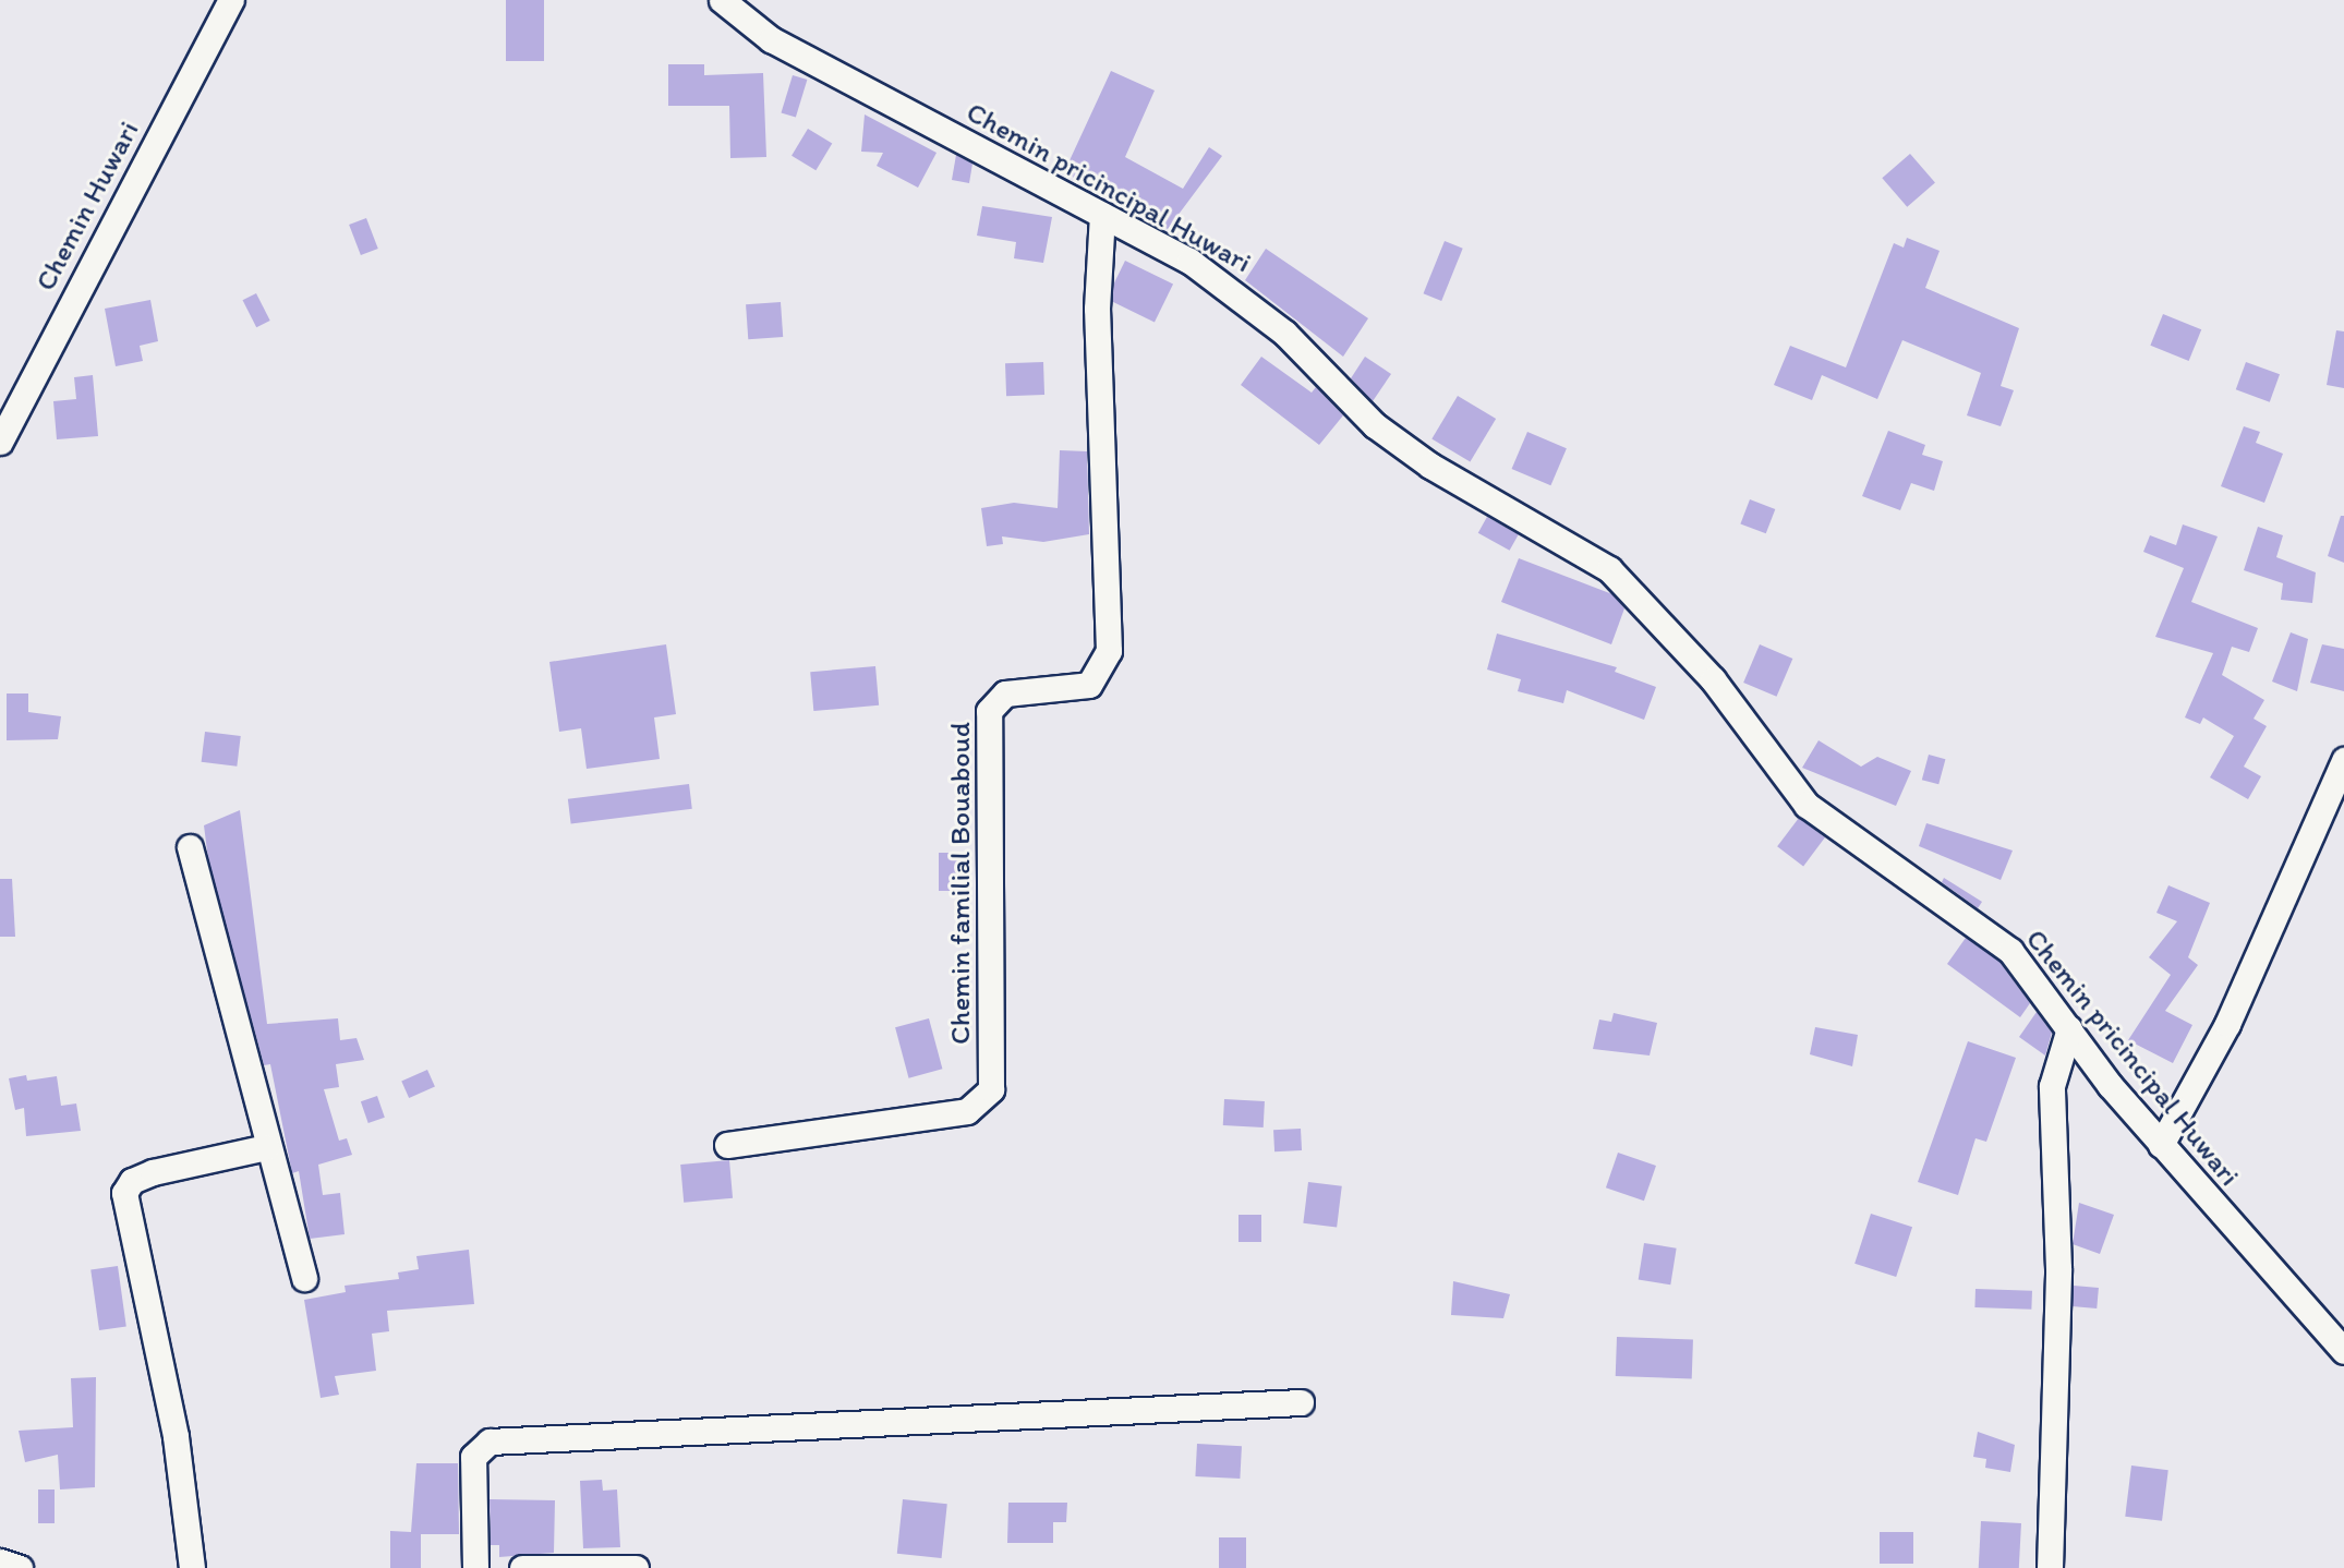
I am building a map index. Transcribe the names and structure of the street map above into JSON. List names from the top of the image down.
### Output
{
  "streets": {
    "street": ["Chemin pricincipal Huwari", "Chemin Huwari", "Chemin familial Bouaboud"]
  },
  "crossings": [
    ["Chemin pricincipal Huwari", "Chemin familial Bouaboud"]
  ]
}
